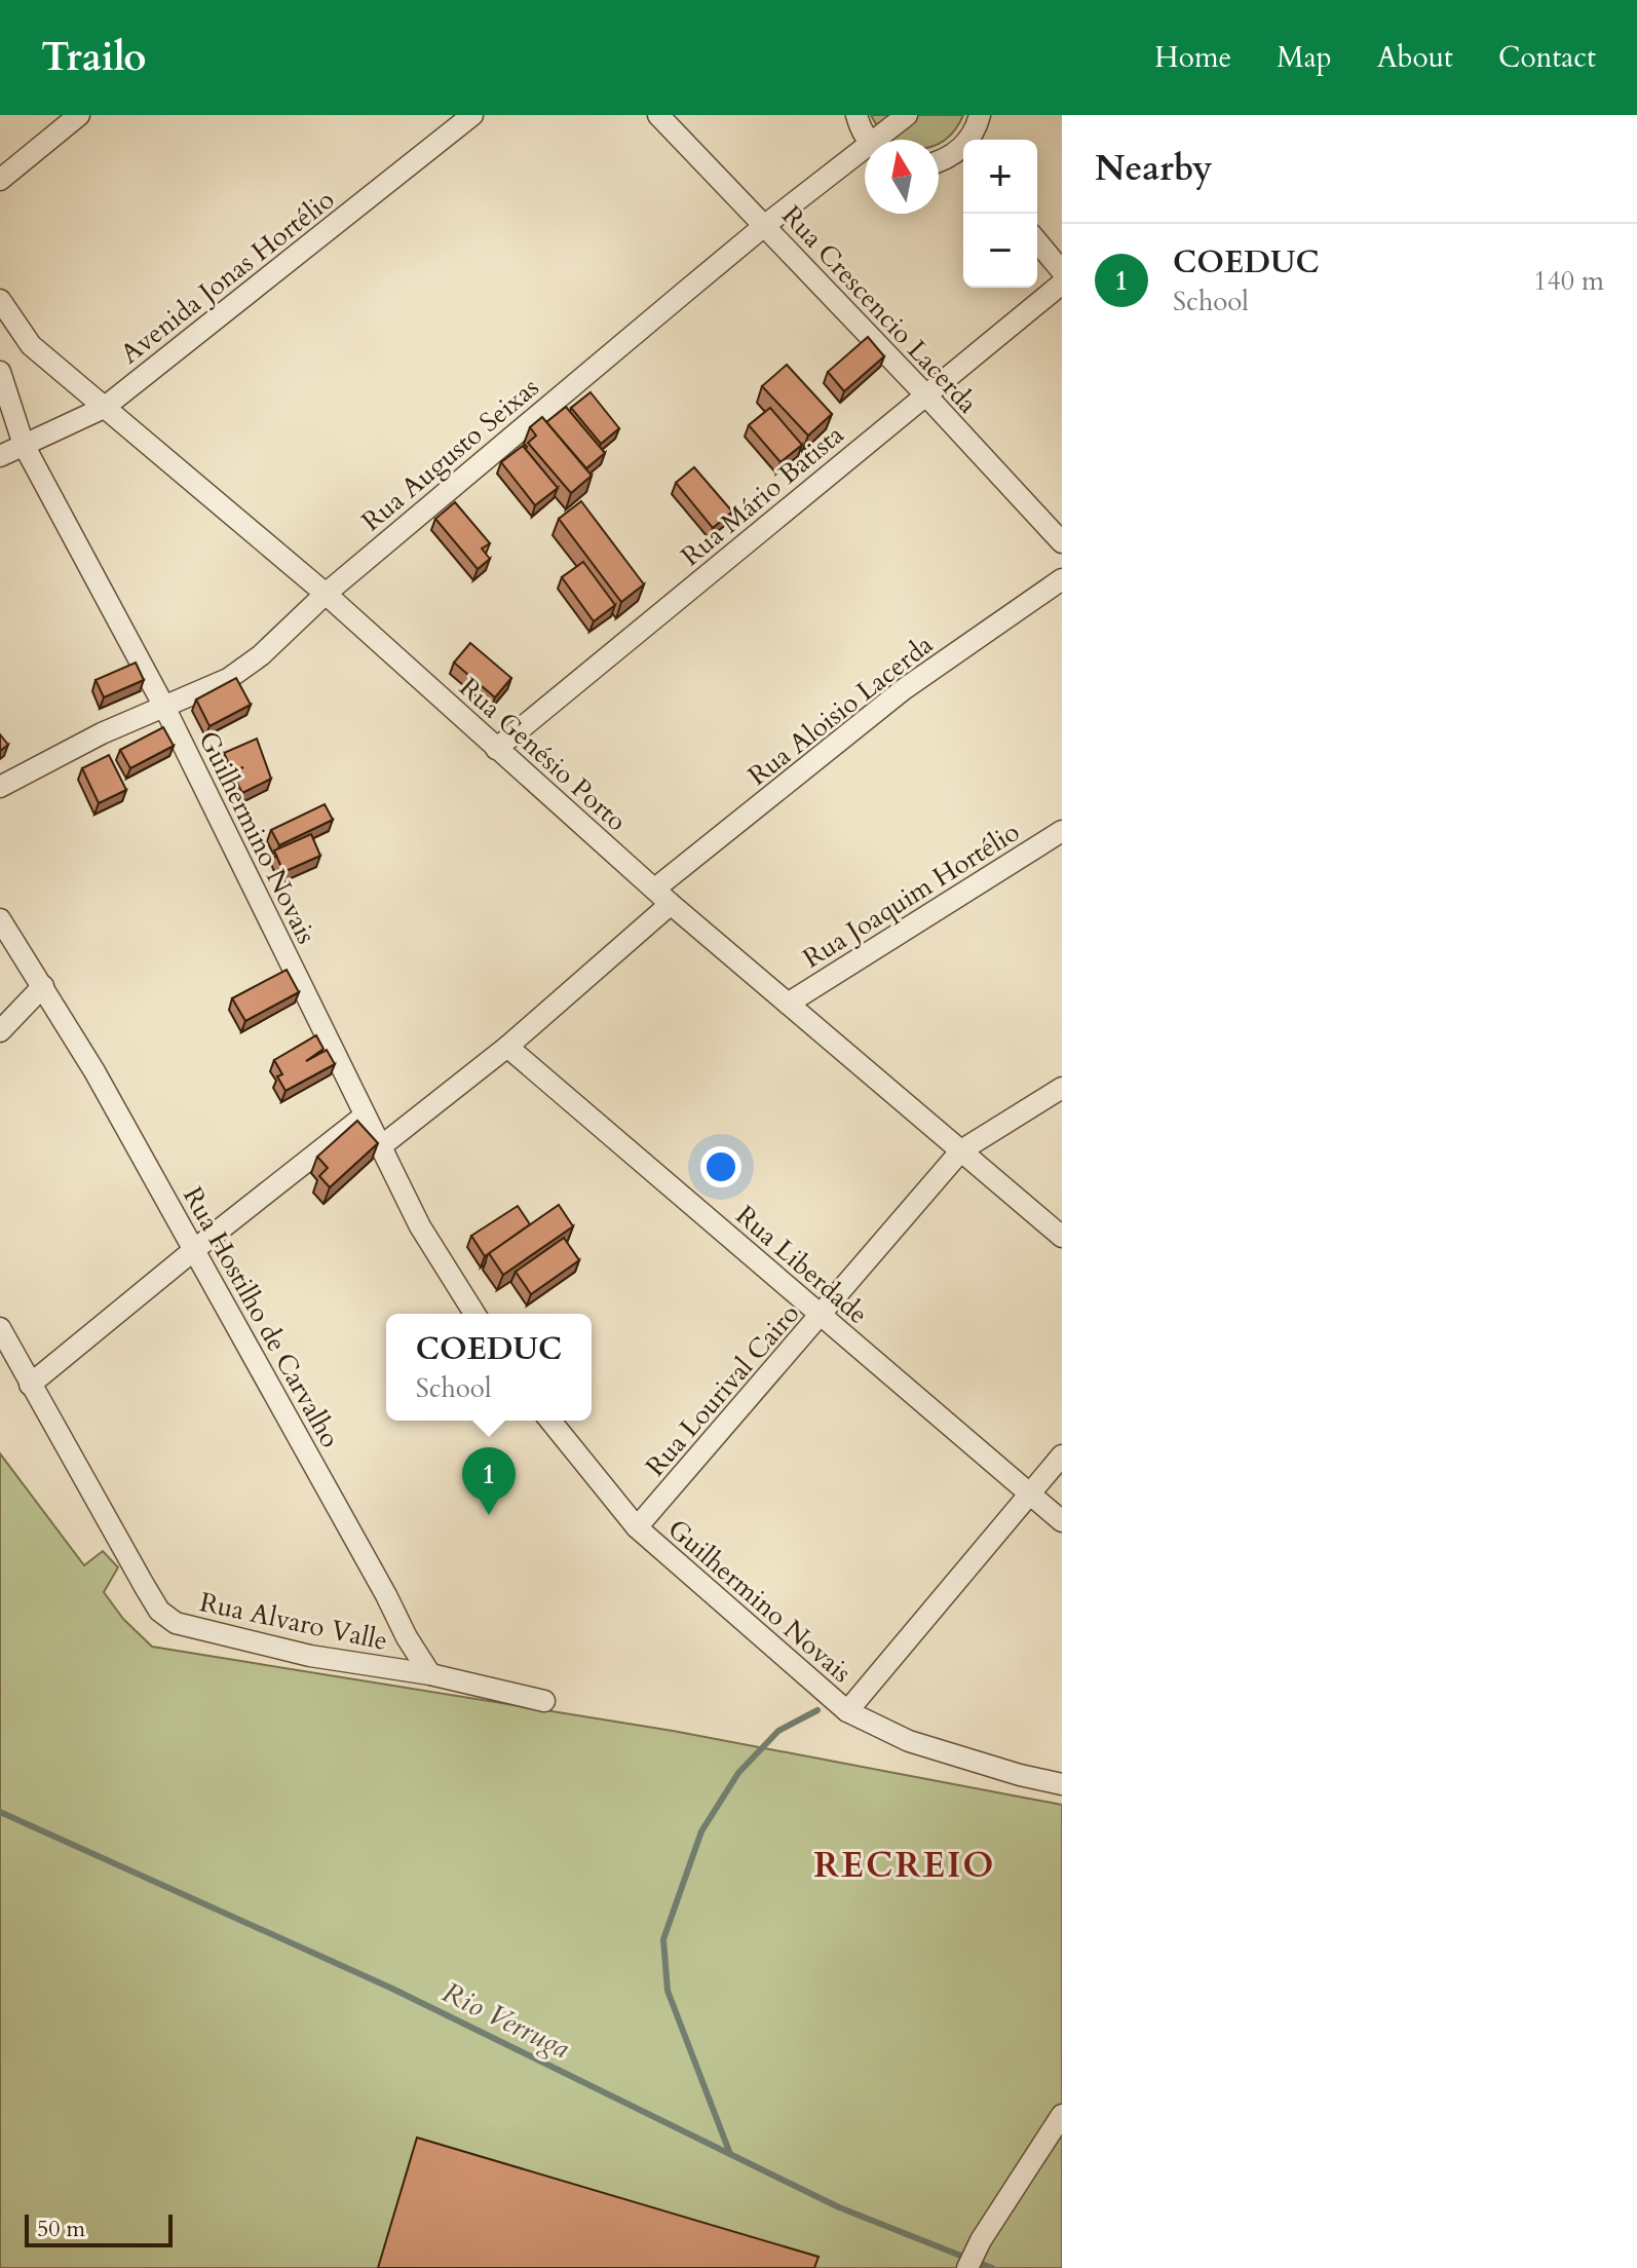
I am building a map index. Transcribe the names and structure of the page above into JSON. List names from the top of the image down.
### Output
{
  "streets": {
    "street": [
      "Avenida Jonas Hortélio",
      "Rua Crescencio Lacerda",
      "Rua Augusto Seixas",
      "Rua Mário Batista",
      "Rua Aloisio Lacerda",
      "Rua Genésio Porto",
      "Guilhermino Novais",
      "Rua Joaquim Hortélio",
      "Rua Liberdade",
      "Rua Hostilho de Carvalho",
      "Rua Lourival Cairo",
      "Rua Alvaro Valle"
    ]
  },
  "crossings": [
    ["Avenida Jonas Hortélio", "Rua Genésio Porto"],
    ["Avenida Jonas Hortélio", "Guilhermino Novais"],
    ["Rua Crescencio Lacerda", "Rua Augusto Seixas"],
    ["Rua Crescencio Lacerda", "Rua Mário Batista"],
    ["Rua Augusto Seixas", "Rua Genésio Porto"],
    ["Rua Augusto Seixas", "Guilhermino Novais"],
    ["Rua Mário Batista", "Rua Genésio Porto"],
    ["Rua Aloisio Lacerda", "Rua Genésio Porto"],
    ["Rua Genésio Porto", "Rua Joaquim Hortélio"],
    ["Rua Genésio Porto", "Rua Lourival Cairo"],
    ["Guilhermino Novais", "Rua Lourival Cairo"],
    ["Rua Liberdade", "Rua Lourival Cairo"],
    ["Rua Hostilho de Carvalho", "Rua Alvaro Valle"]
  ],
  "districts": ["RECREIO"],
  "water": ["Rio Verruga"],
  "scale_bar": "50 m",
  "north": "top",
  "page": {
    "header": "Trailo",
    "nav": [
      "Home",
      "Map",
      "About",
      "Contact"
    ],
    "heading": "Nearby",
    "map_buttons": ["+", "−"],
    "list": [
      {
        "mark": "1",
        "name": "COEDUC",
        "note": "School",
        "value": "140 m"
      }
    ],
    "popup": ["COEDUC", "School"],
    "pins": "1",
    "scale": "50 m"
  }
}
